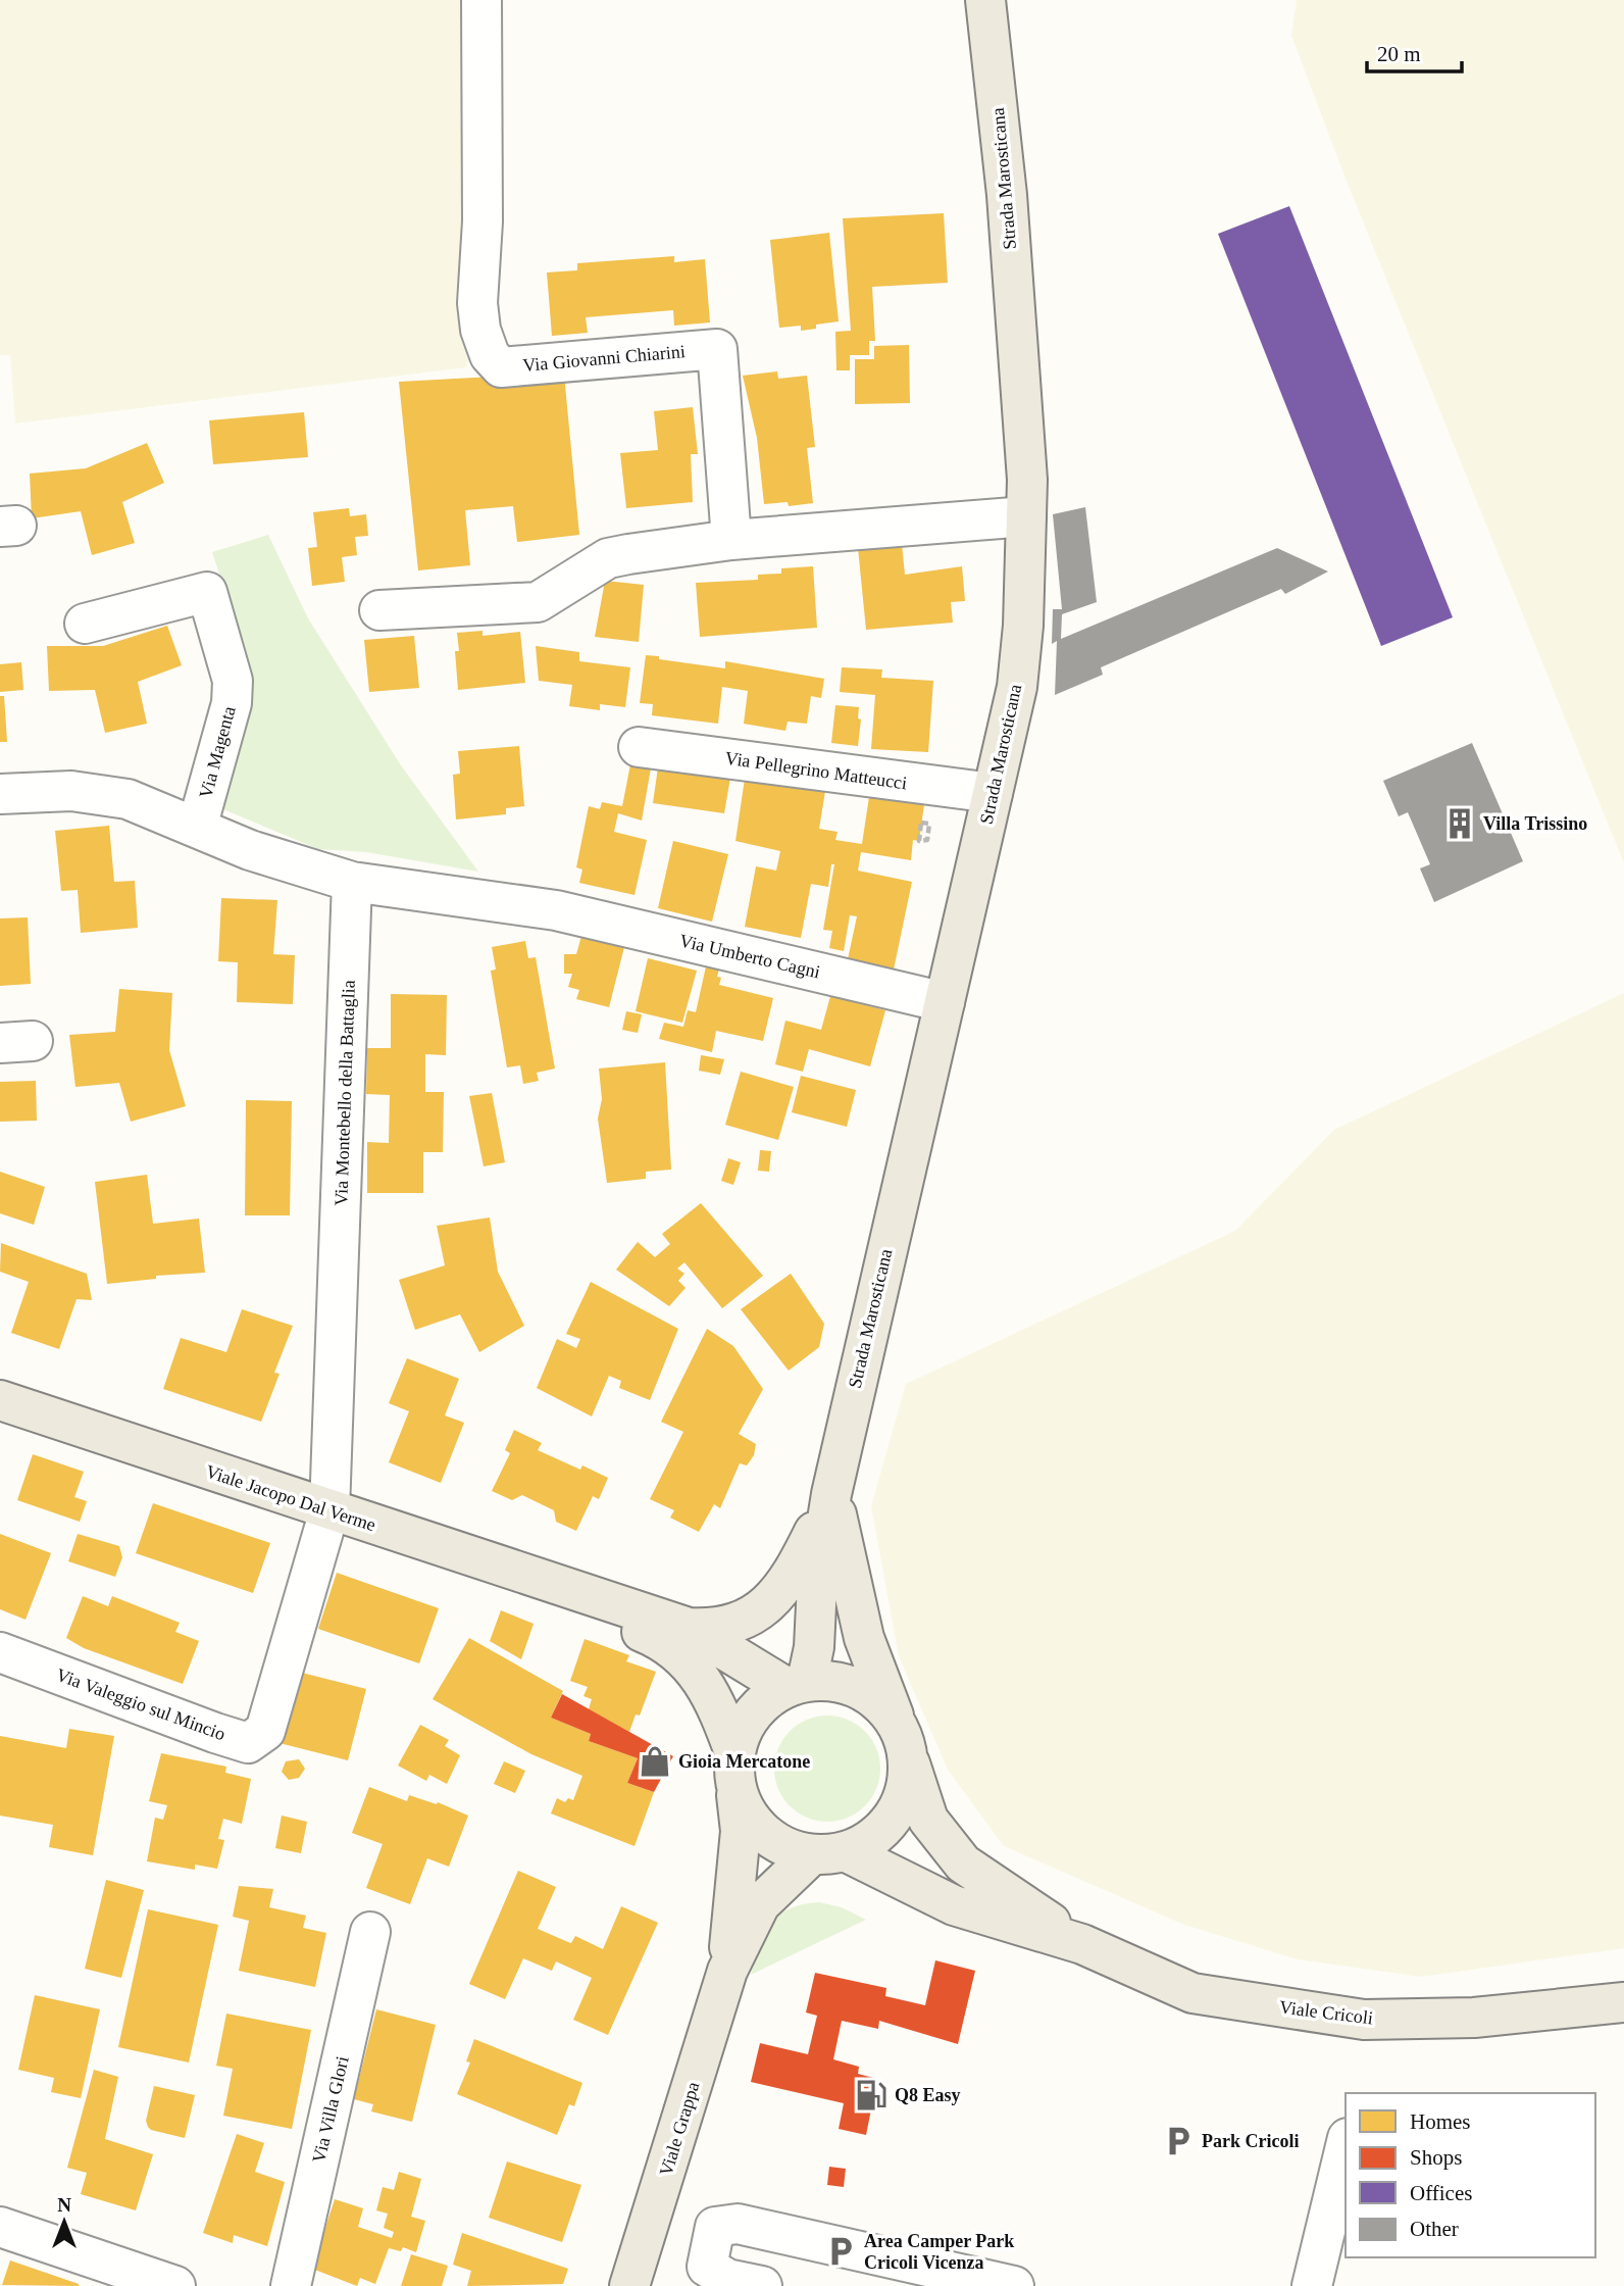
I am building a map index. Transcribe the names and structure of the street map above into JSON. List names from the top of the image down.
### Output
{
  "streets": {
    "main road": [
      "Strada Marosticana",
      "Viale Jacopo Dal Verme",
      "Viale Cricoli",
      "Viale Grappa"
    ],
    "street": [
      "Via Giovanni Chiarini",
      "Via Magenta",
      "Via Pellegrino Matteucci",
      "Via Umberto Cagni",
      "Via Montebello della Battaglia",
      "Via Valeggio sul Mincio",
      "Via Villa Glori"
    ]
  },
  "crossings": [
    ["Strada Marosticana", "Via Pellegrino Matteucci"],
    ["Strada Marosticana", "Via Umberto Cagni"],
    ["Strada Marosticana", "Viale Jacopo Dal Verme"],
    ["Strada Marosticana", "Viale Cricoli"],
    ["Strada Marosticana", "Viale Grappa"],
    ["Via Umberto Cagni", "Via Montebello della Battaglia"],
    ["Via Montebello della Battaglia", "Viale Jacopo Dal Verme"],
    ["Via Montebello della Battaglia", "Via Valeggio sul Mincio"],
    ["Viale Jacopo Dal Verme", "Via Valeggio sul Mincio"],
    ["Viale Jacopo Dal Verme", "Viale Cricoli"],
    ["Viale Jacopo Dal Verme", "Viale Grappa"],
    ["Viale Cricoli", "Viale Grappa"]
  ],
  "places": {
    "building": ["Villa Trissino"],
    "shop": ["Gioia Mercatone"],
    "fuel station": ["Q8 Easy"],
    "parking": ["Park Cricoli", "Area Camper Park Cricoli Vicenza"]
  },
  "legend": [
    "Homes",
    "Shops",
    "Offices",
    "Other"
  ],
  "scale_bar": "20 m",
  "north": "top"
}
